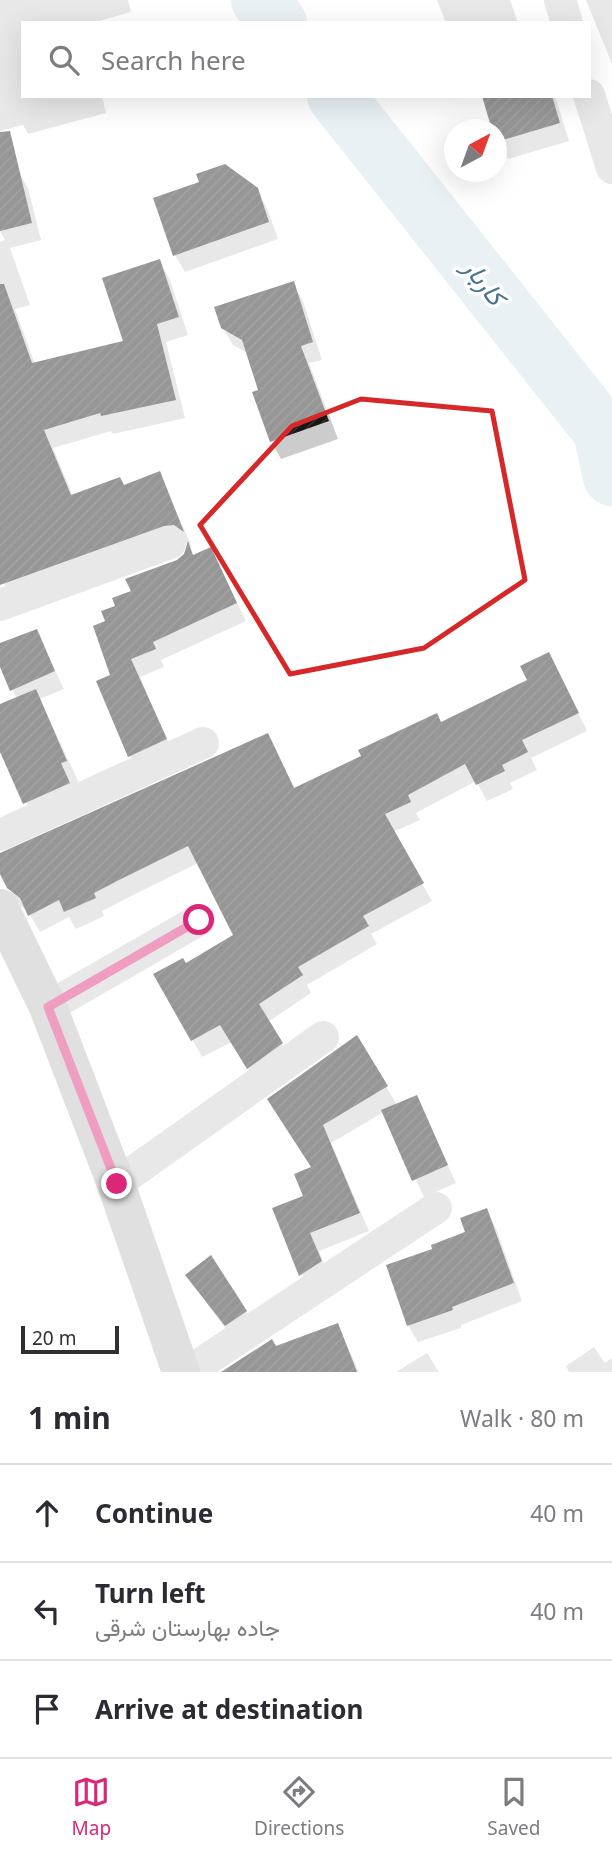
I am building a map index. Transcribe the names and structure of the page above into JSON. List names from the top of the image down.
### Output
{
  "water": ["کاربار"],
  "scale_bar": "20 m",
  "north": "top right",
  "page": {
    "search": "Search here",
    "scale": "20 m",
    "heading": ["1 min", "Walk · 80 m"],
    "list": [
      ["Continue", "40 m"],
      ["Turn left", "جاده بهارستان شرقی", "40 m"],
      "Arrive at destination"
    ],
    "nav": ["Map", "Directions", "Saved"]
  }
}
